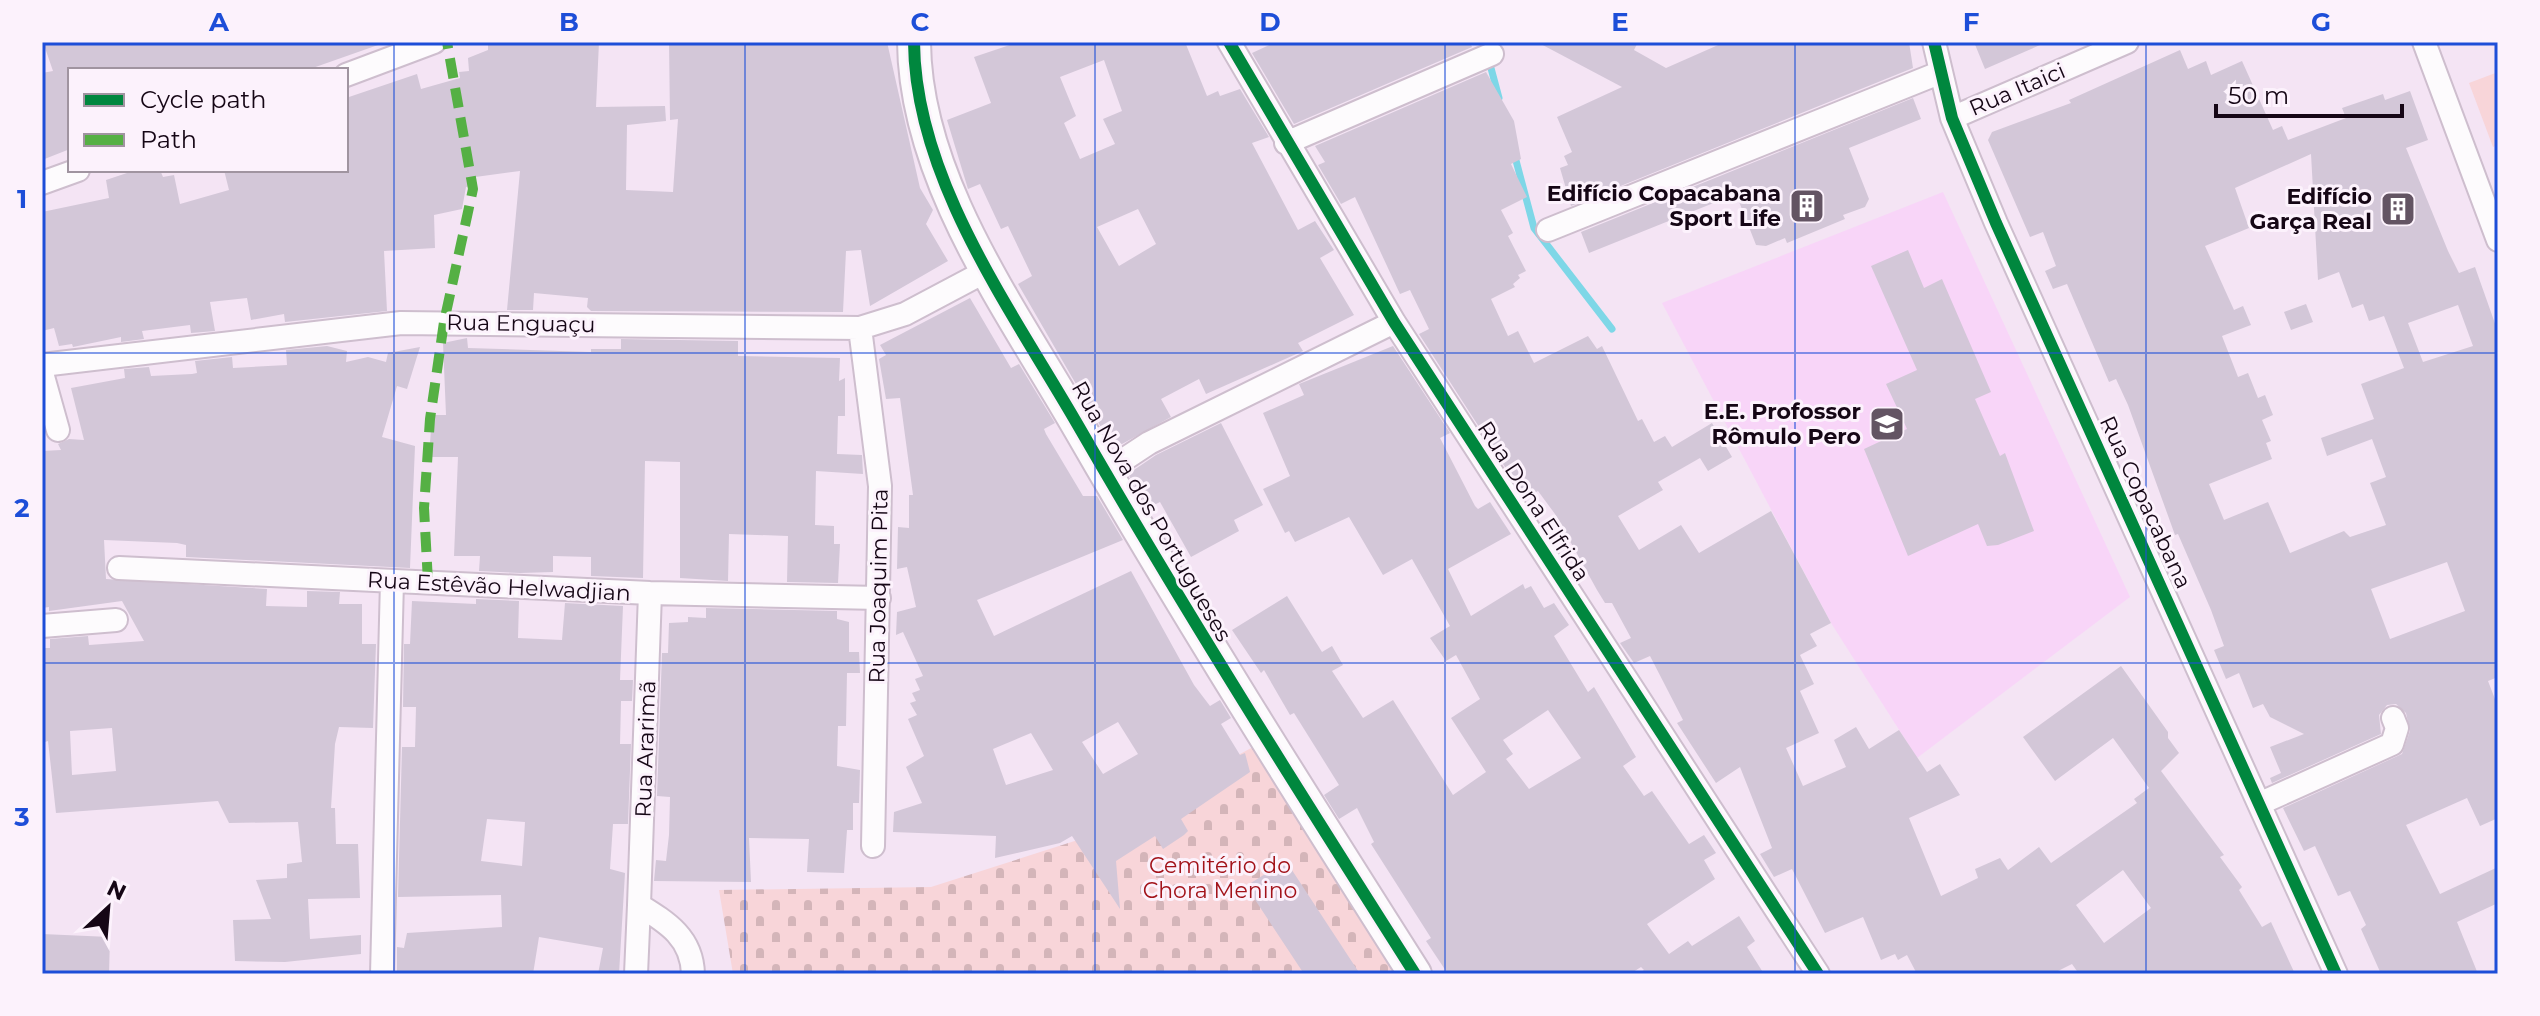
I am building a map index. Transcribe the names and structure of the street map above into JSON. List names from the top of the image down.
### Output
{
  "streets": {
    "street": [
      "Rua Itaici",
      "Rua Enguaçu",
      "Rua Dona Elfrida",
      "Rua Copacabana",
      "Rua Nova dos Portugueses",
      "Rua Estêvão Helwadjian",
      "Rua Joaquim Pita",
      "Rua Ararimã"
    ]
  },
  "crossings": [
    ["Rua Itaici", "Rua Copacabana"],
    ["Rua Enguaçu", "Rua Nova dos Portugueses"],
    ["Rua Enguaçu", "Rua Joaquim Pita"],
    ["Rua Estêvão Helwadjian", "Rua Joaquim Pita"],
    ["Rua Estêvão Helwadjian", "Rua Ararimã"]
  ],
  "parks": ["Cemitério do Chora Menino"],
  "places": {
    "building": ["Edifício Copacabana Sport Life", "Edifício Garça Real"],
    "school or university": ["E.E. Profossor Rômulo Pero"]
  },
  "legend": ["Cycle path", "Path"],
  "scale_bar": "50 m",
  "north": "top right",
  "grid": {
    "columns": [
      "A",
      "B",
      "C",
      "D",
      "E",
      "F",
      "G"
    ],
    "rows": ["1", "2", "3"]
  }
}
